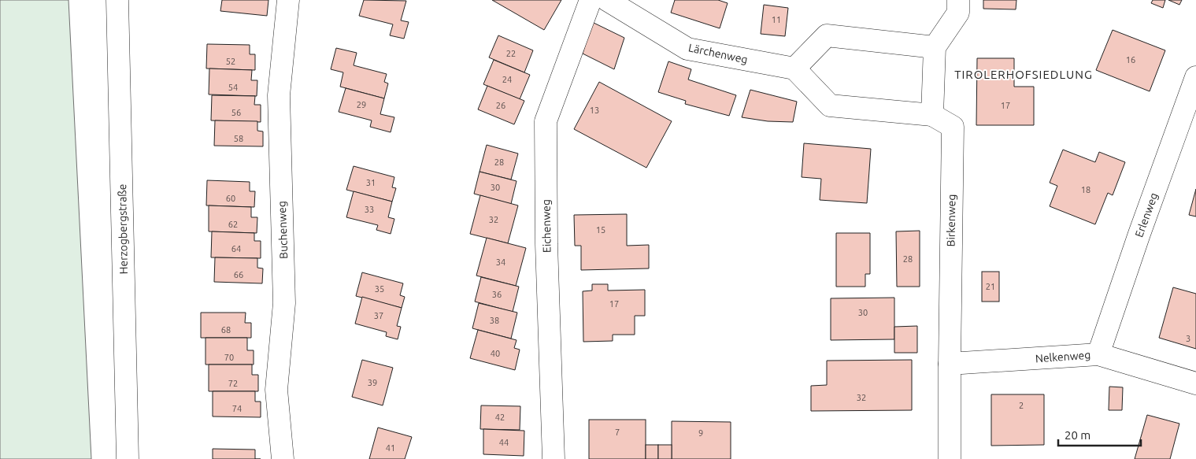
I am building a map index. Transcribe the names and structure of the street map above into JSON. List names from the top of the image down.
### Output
{
  "streets": {
    "street": [
      "Lärchenweg",
      "Erlenweg",
      "Birkenweg",
      "Eichenweg",
      "Herzogbergstraße",
      "Buchenweg",
      "Nelkenweg"
    ]
  },
  "crossings": [
    ["Erlenweg", "Nelkenweg"],
    ["Birkenweg", "Nelkenweg"]
  ],
  "districts": ["TIROLERHOFSIEDLUNG"],
  "house_numbers": [
    "11",
    "22",
    "16",
    "52",
    "24",
    "54",
    "29",
    "26",
    "17",
    "13",
    "56",
    "58",
    "28",
    "31",
    "30",
    "18",
    "60",
    "33",
    "32",
    "62",
    "15",
    "64",
    "28",
    "34",
    "66",
    "21",
    "35",
    "36",
    "17",
    "30",
    "37",
    "38",
    "68",
    "3",
    "40",
    "70",
    "39",
    "72",
    "32",
    "2",
    "74",
    "42",
    "7",
    "9",
    "44",
    "41"
  ],
  "scale_bar": "20 m"
}
